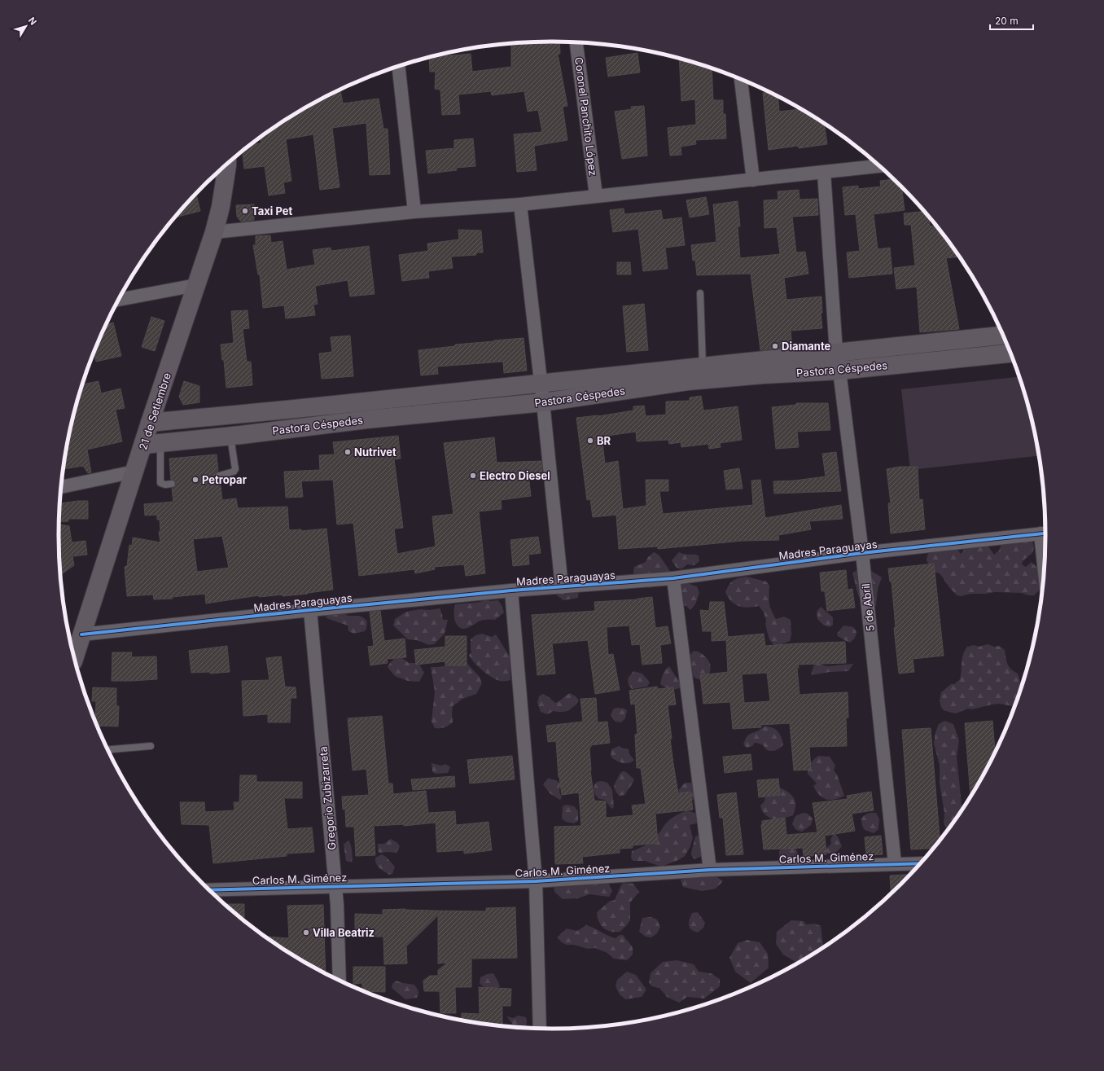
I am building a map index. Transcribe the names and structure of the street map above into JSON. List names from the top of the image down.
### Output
{
  "streets": {
    "main road": ["Pastora Céspedes", "21 de Setiembre"],
    "street": [
      "Coronel Panchito López",
      "Madres Paraguayas",
      "5 de Abril",
      "Gregorio Zubizarreta",
      "Carlos M. Giménez"
    ]
  },
  "crossings": [
    ["Pastora Céspedes", "21 de Setiembre"],
    ["Pastora Céspedes", "5 de Abril"],
    ["21 de Setiembre", "Madres Paraguayas"],
    ["Madres Paraguayas", "5 de Abril"],
    ["Madres Paraguayas", "Gregorio Zubizarreta"],
    ["5 de Abril", "Carlos M. Giménez"],
    ["Gregorio Zubizarreta", "Carlos M. Giménez"]
  ],
  "places": [
    "Taxi Pet",
    "Diamante",
    "BR",
    "Nutrivet",
    "Electro Diesel",
    "Petropar",
    "Villa Beatriz"
  ],
  "scale_bar": "20 m",
  "north": "top right"
}
